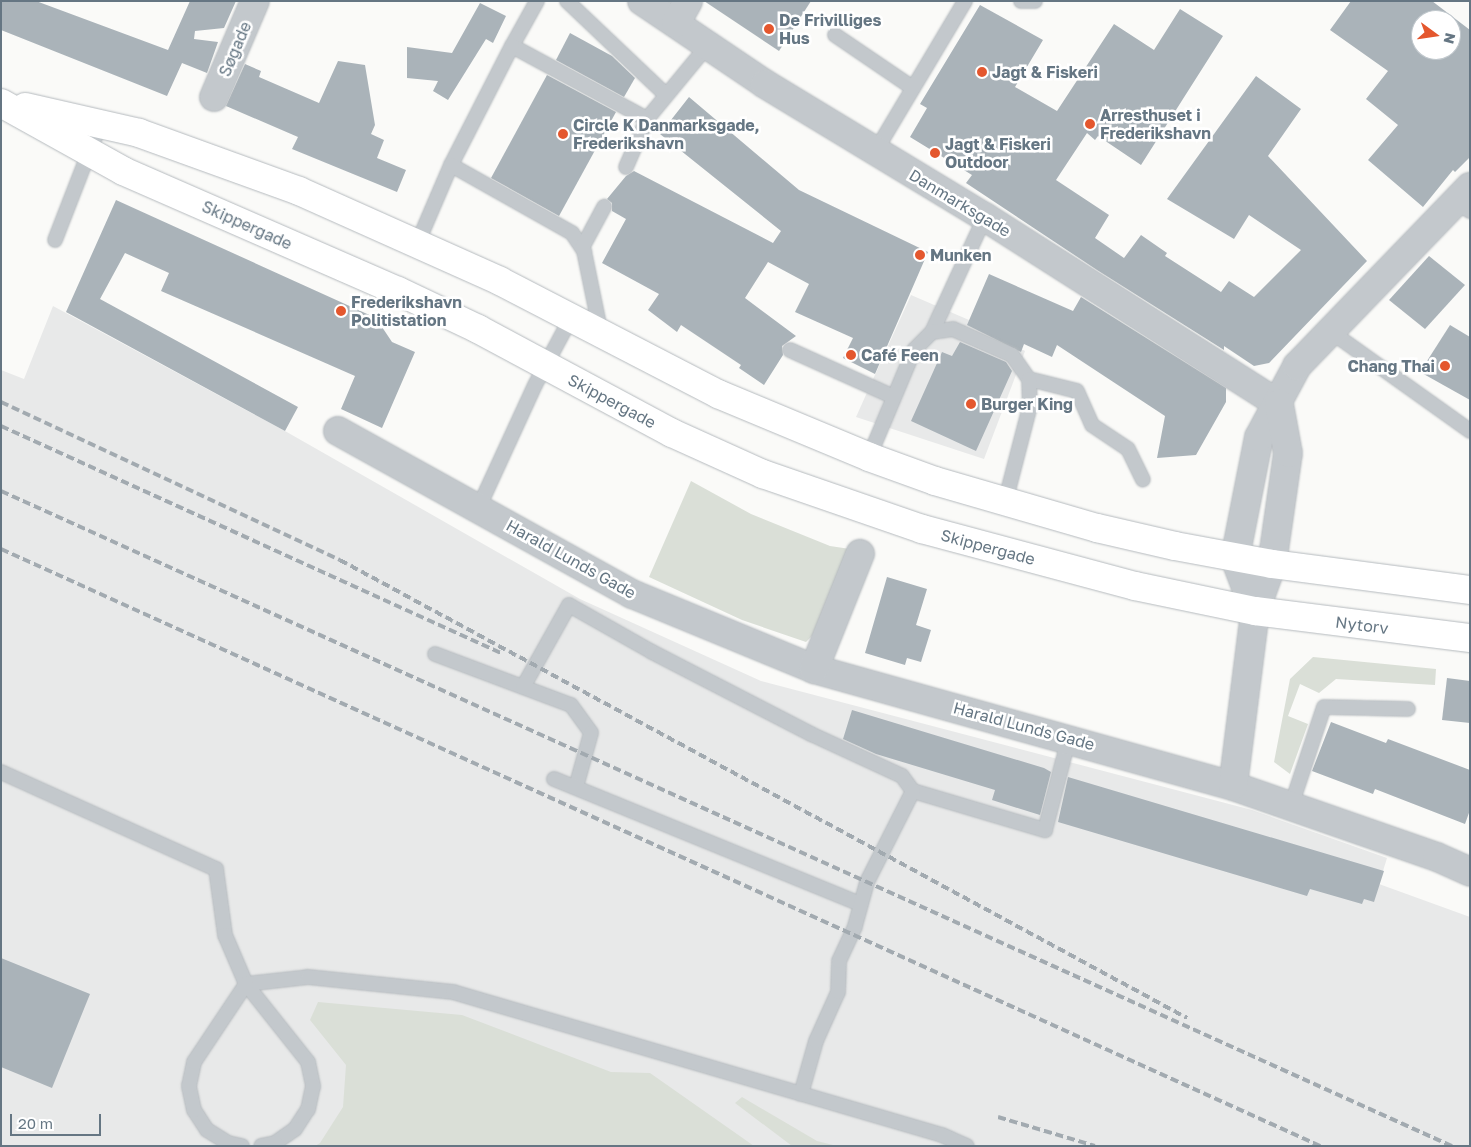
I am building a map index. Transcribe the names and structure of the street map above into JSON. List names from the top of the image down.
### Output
{
  "streets": {
    "main road": ["Skippergade", "Nytorv"],
    "street": ["Søgade", "Danmarksgade", "Harald Lunds Gade"]
  },
  "crossings": [
    ["Skippergade", "Nytorv"]
  ],
  "places": [
    "De Frivilliges Hus",
    "Jagt & Fiskeri",
    "Arresthuset i Frederikshavn",
    "Circle K Danmarksgade, Frederikshavn",
    "Jagt & Fiskeri Outdoor",
    "Munken",
    "Frederikshavn Politistation",
    "Café Feen",
    "Chang Thai",
    "Burger King"
  ],
  "scale_bar": "20 m",
  "north": "right"
}
